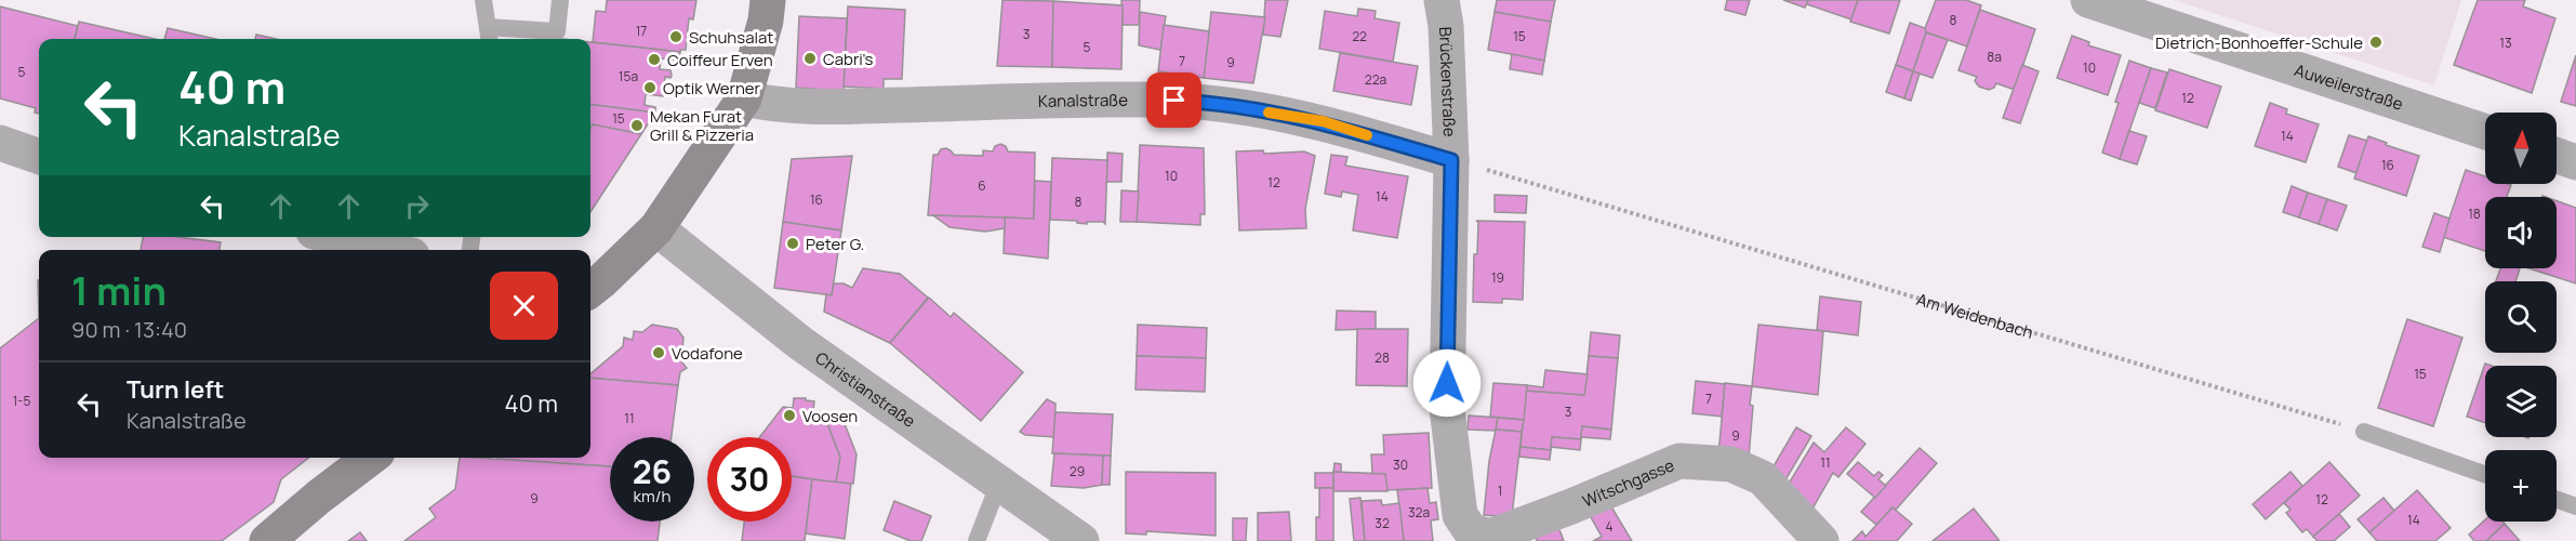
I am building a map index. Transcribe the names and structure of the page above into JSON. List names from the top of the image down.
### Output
{
  "streets": {
    "street": [
      "Brückenstraße",
      "Auweilerstraße",
      "Kanalstraße",
      "Christianstraße",
      "Witschgasse"
    ],
    "path": ["Am Weidenbach"]
  },
  "crossings": [
    ["Brückenstraße", "Kanalstraße"],
    ["Brückenstraße", "Am Weidenbach"],
    ["Brückenstraße", "Witschgasse"],
    ["Kanalstraße", "Am Weidenbach"]
  ],
  "places": [
    "Schuhsalat",
    "Dietrich-Bonhoeffer-Schule",
    "Cabri's",
    "Coiffeur Erven",
    "Optik Werner",
    "Mekan Furat Grill & Pizzeria",
    "Peter G.",
    "Vodafone",
    "Voosen"
  ],
  "house_numbers": [
    "8",
    "17",
    "3",
    "22",
    "15",
    "13",
    "5",
    "8a",
    "7",
    "9",
    "10",
    "5",
    "15a",
    "22a",
    "12",
    "15",
    "14",
    "16",
    "10",
    "12",
    "6",
    "14",
    "16",
    "8",
    "18",
    "19",
    "28",
    "15",
    "7",
    "1-5",
    "3",
    "11",
    "9",
    "11",
    "30",
    "29",
    "1",
    "9",
    "12",
    "32a",
    "14",
    "32",
    "4"
  ],
  "north": "top",
  "page": {
    "turn": ["40 m", "Kanalstraße"],
    "map_buttons": "+",
    "heading": ["1 min", "90 m · 13:40"],
    "list": [
      {
        "name": "Turn left",
        "note": "Kanalstraße",
        "value": "40 m"
      }
    ],
    "speed": "26 km/h",
    "limit": "30"
  }
}
